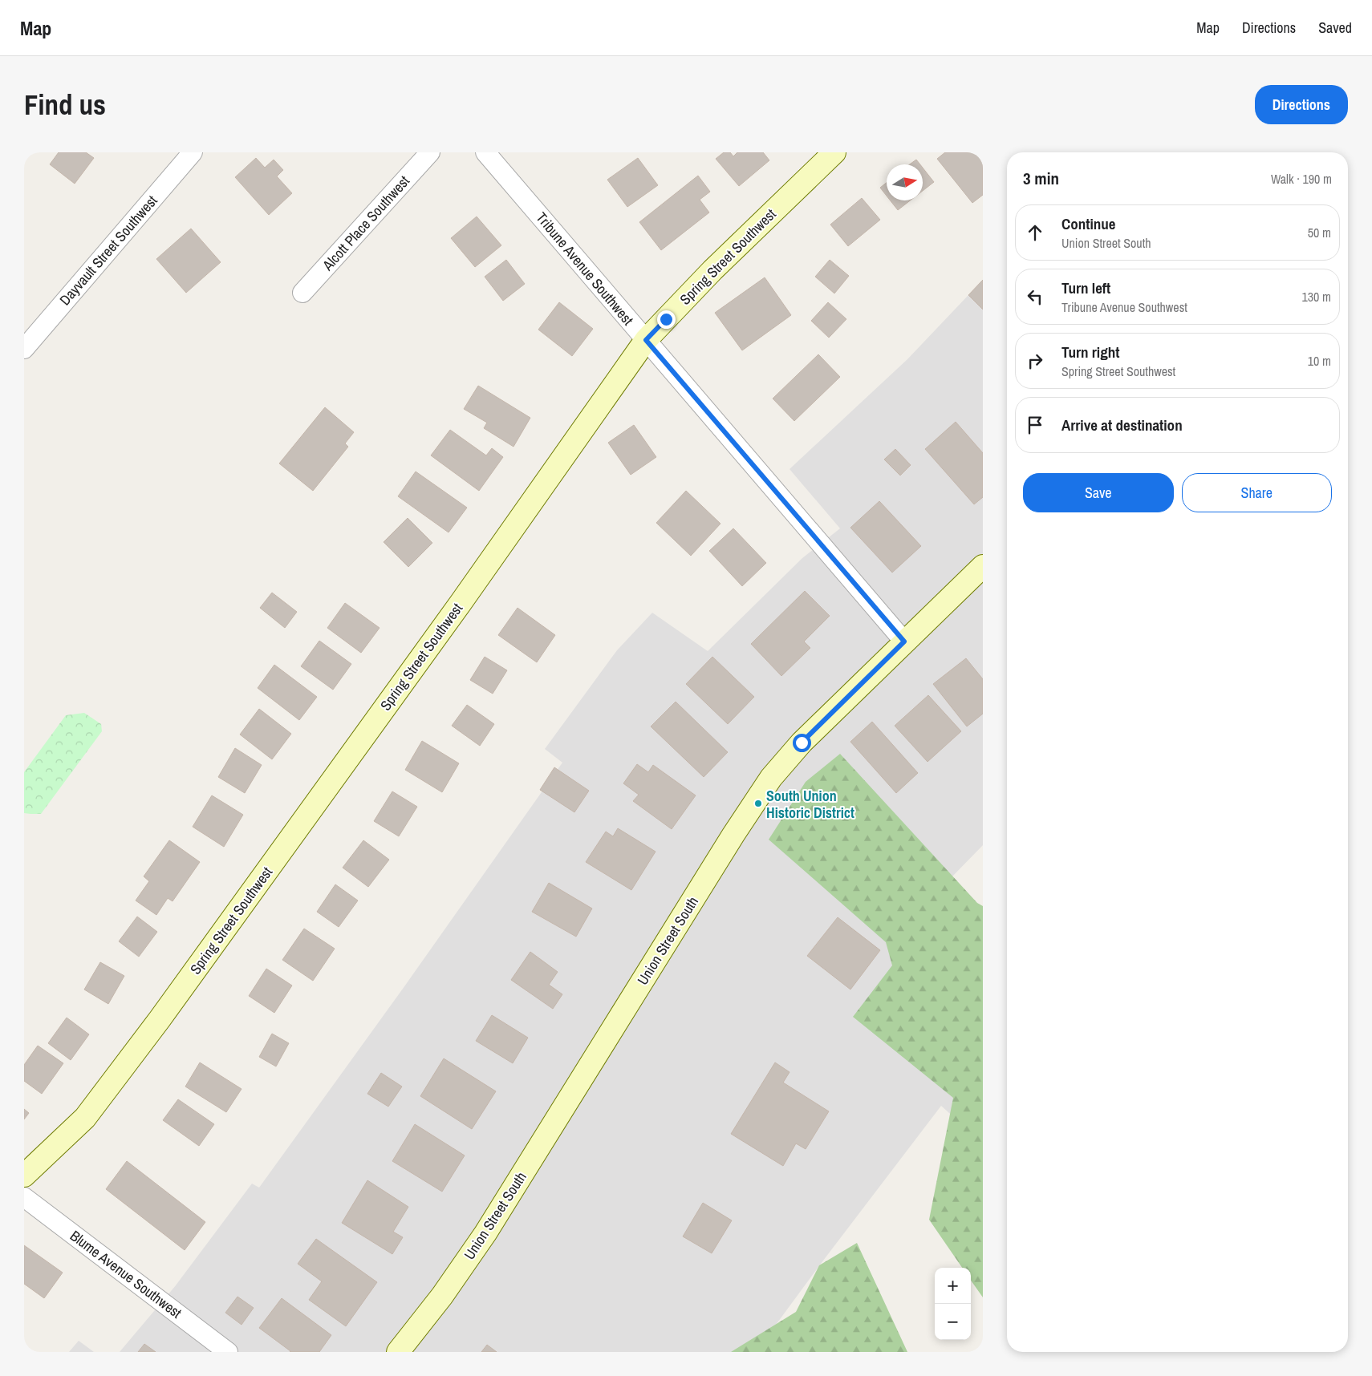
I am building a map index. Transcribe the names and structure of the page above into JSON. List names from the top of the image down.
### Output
{
  "streets": {
    "street": [
      "Alcott Place Southwest",
      "Dayvault Street Southwest",
      "Spring Street Southwest",
      "Tribune Avenue Southwest",
      "Union Street South",
      "Blume Avenue Southwest"
    ]
  },
  "crossings": [
    ["Spring Street Southwest", "Tribune Avenue Southwest"],
    ["Tribune Avenue Southwest", "Union Street South"]
  ],
  "places": ["South Union Historic District"],
  "north": "right",
  "page": {
    "header": "Map",
    "nav": ["Map", "Directions", "Saved"],
    "buttons": [
      "Directions",
      ["Save", "Share"]
    ],
    "title": "Find us",
    "heading": ["3 min", "Walk · 190 m"],
    "list": [
      ["Continue", "Union Street South", "50 m"],
      ["Turn left", "Tribune Avenue Southwest", "130 m"],
      ["Turn right", "Spring Street Southwest", "10 m"],
      "Arrive at destination"
    ],
    "map_buttons": ["+", "−"]
  }
}
